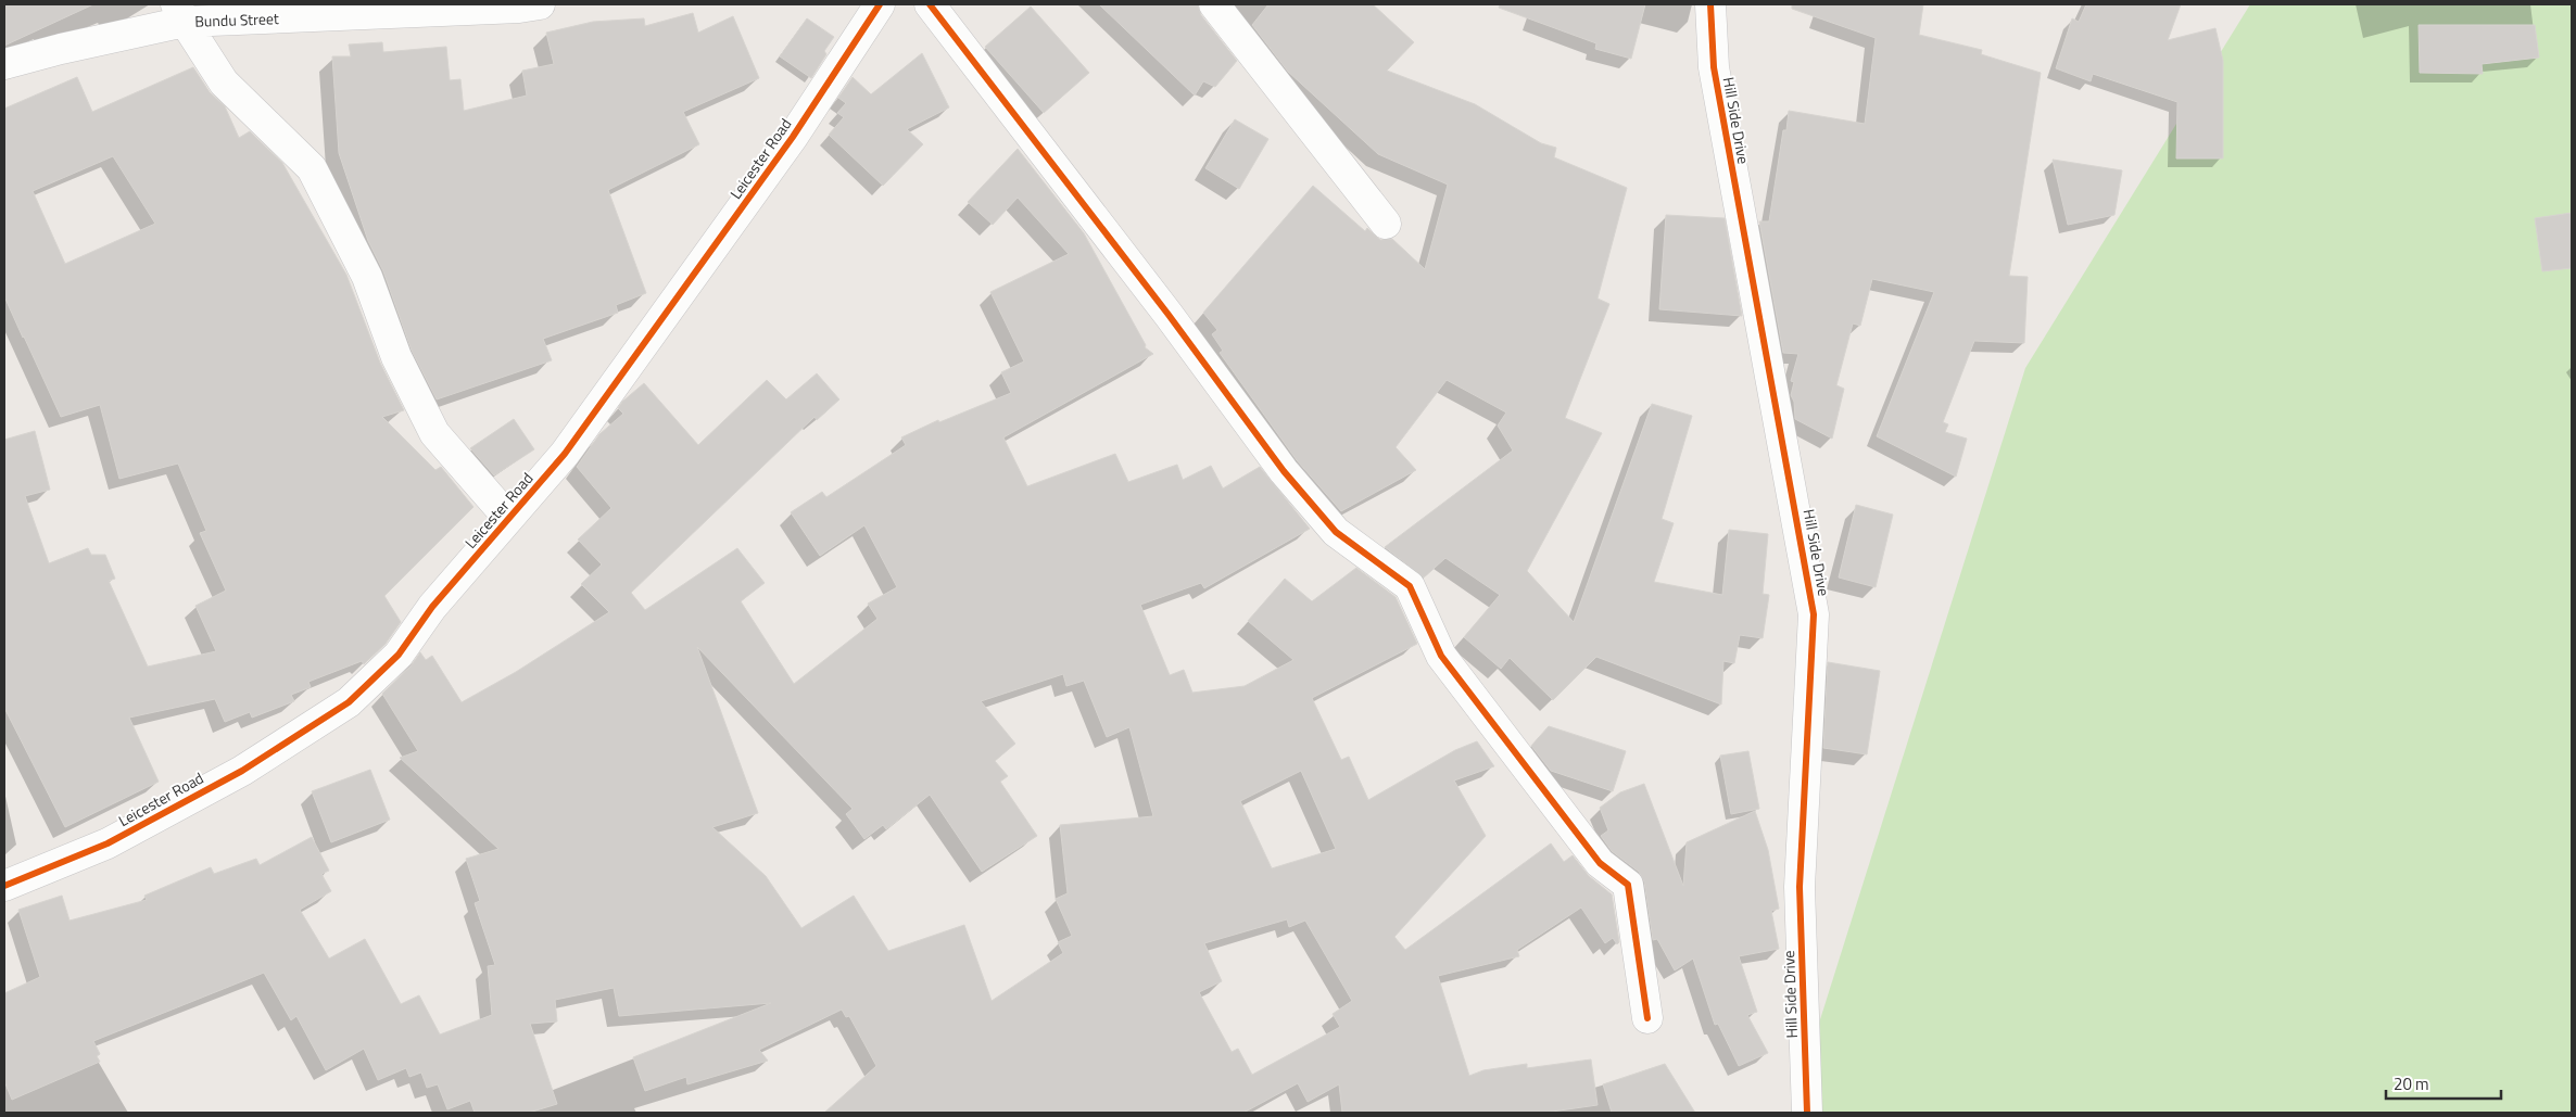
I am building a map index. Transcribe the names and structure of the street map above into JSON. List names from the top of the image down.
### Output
{
  "streets": {
    "street": ["Bundu Street", "Hill Side Drive", "Leicester Road"]
  },
  "scale_bar": "20 m"
}
